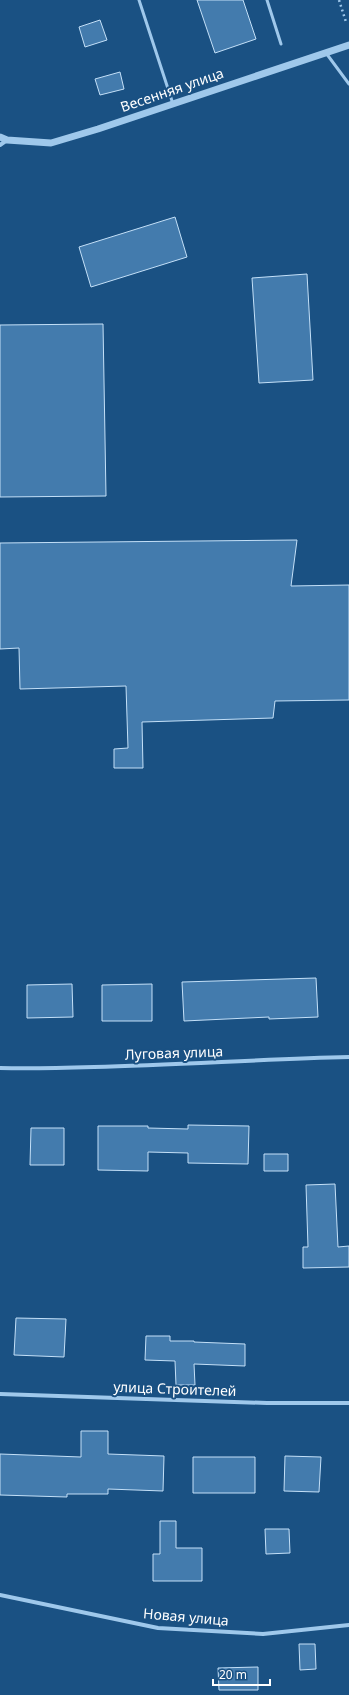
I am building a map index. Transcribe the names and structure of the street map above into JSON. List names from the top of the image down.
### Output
{
  "streets": {
    "street": [
      "Весенняя улица",
      "Луговая улица",
      "улица Строителей",
      "Новая улица"
    ]
  },
  "scale_bar": "20 m"
}
